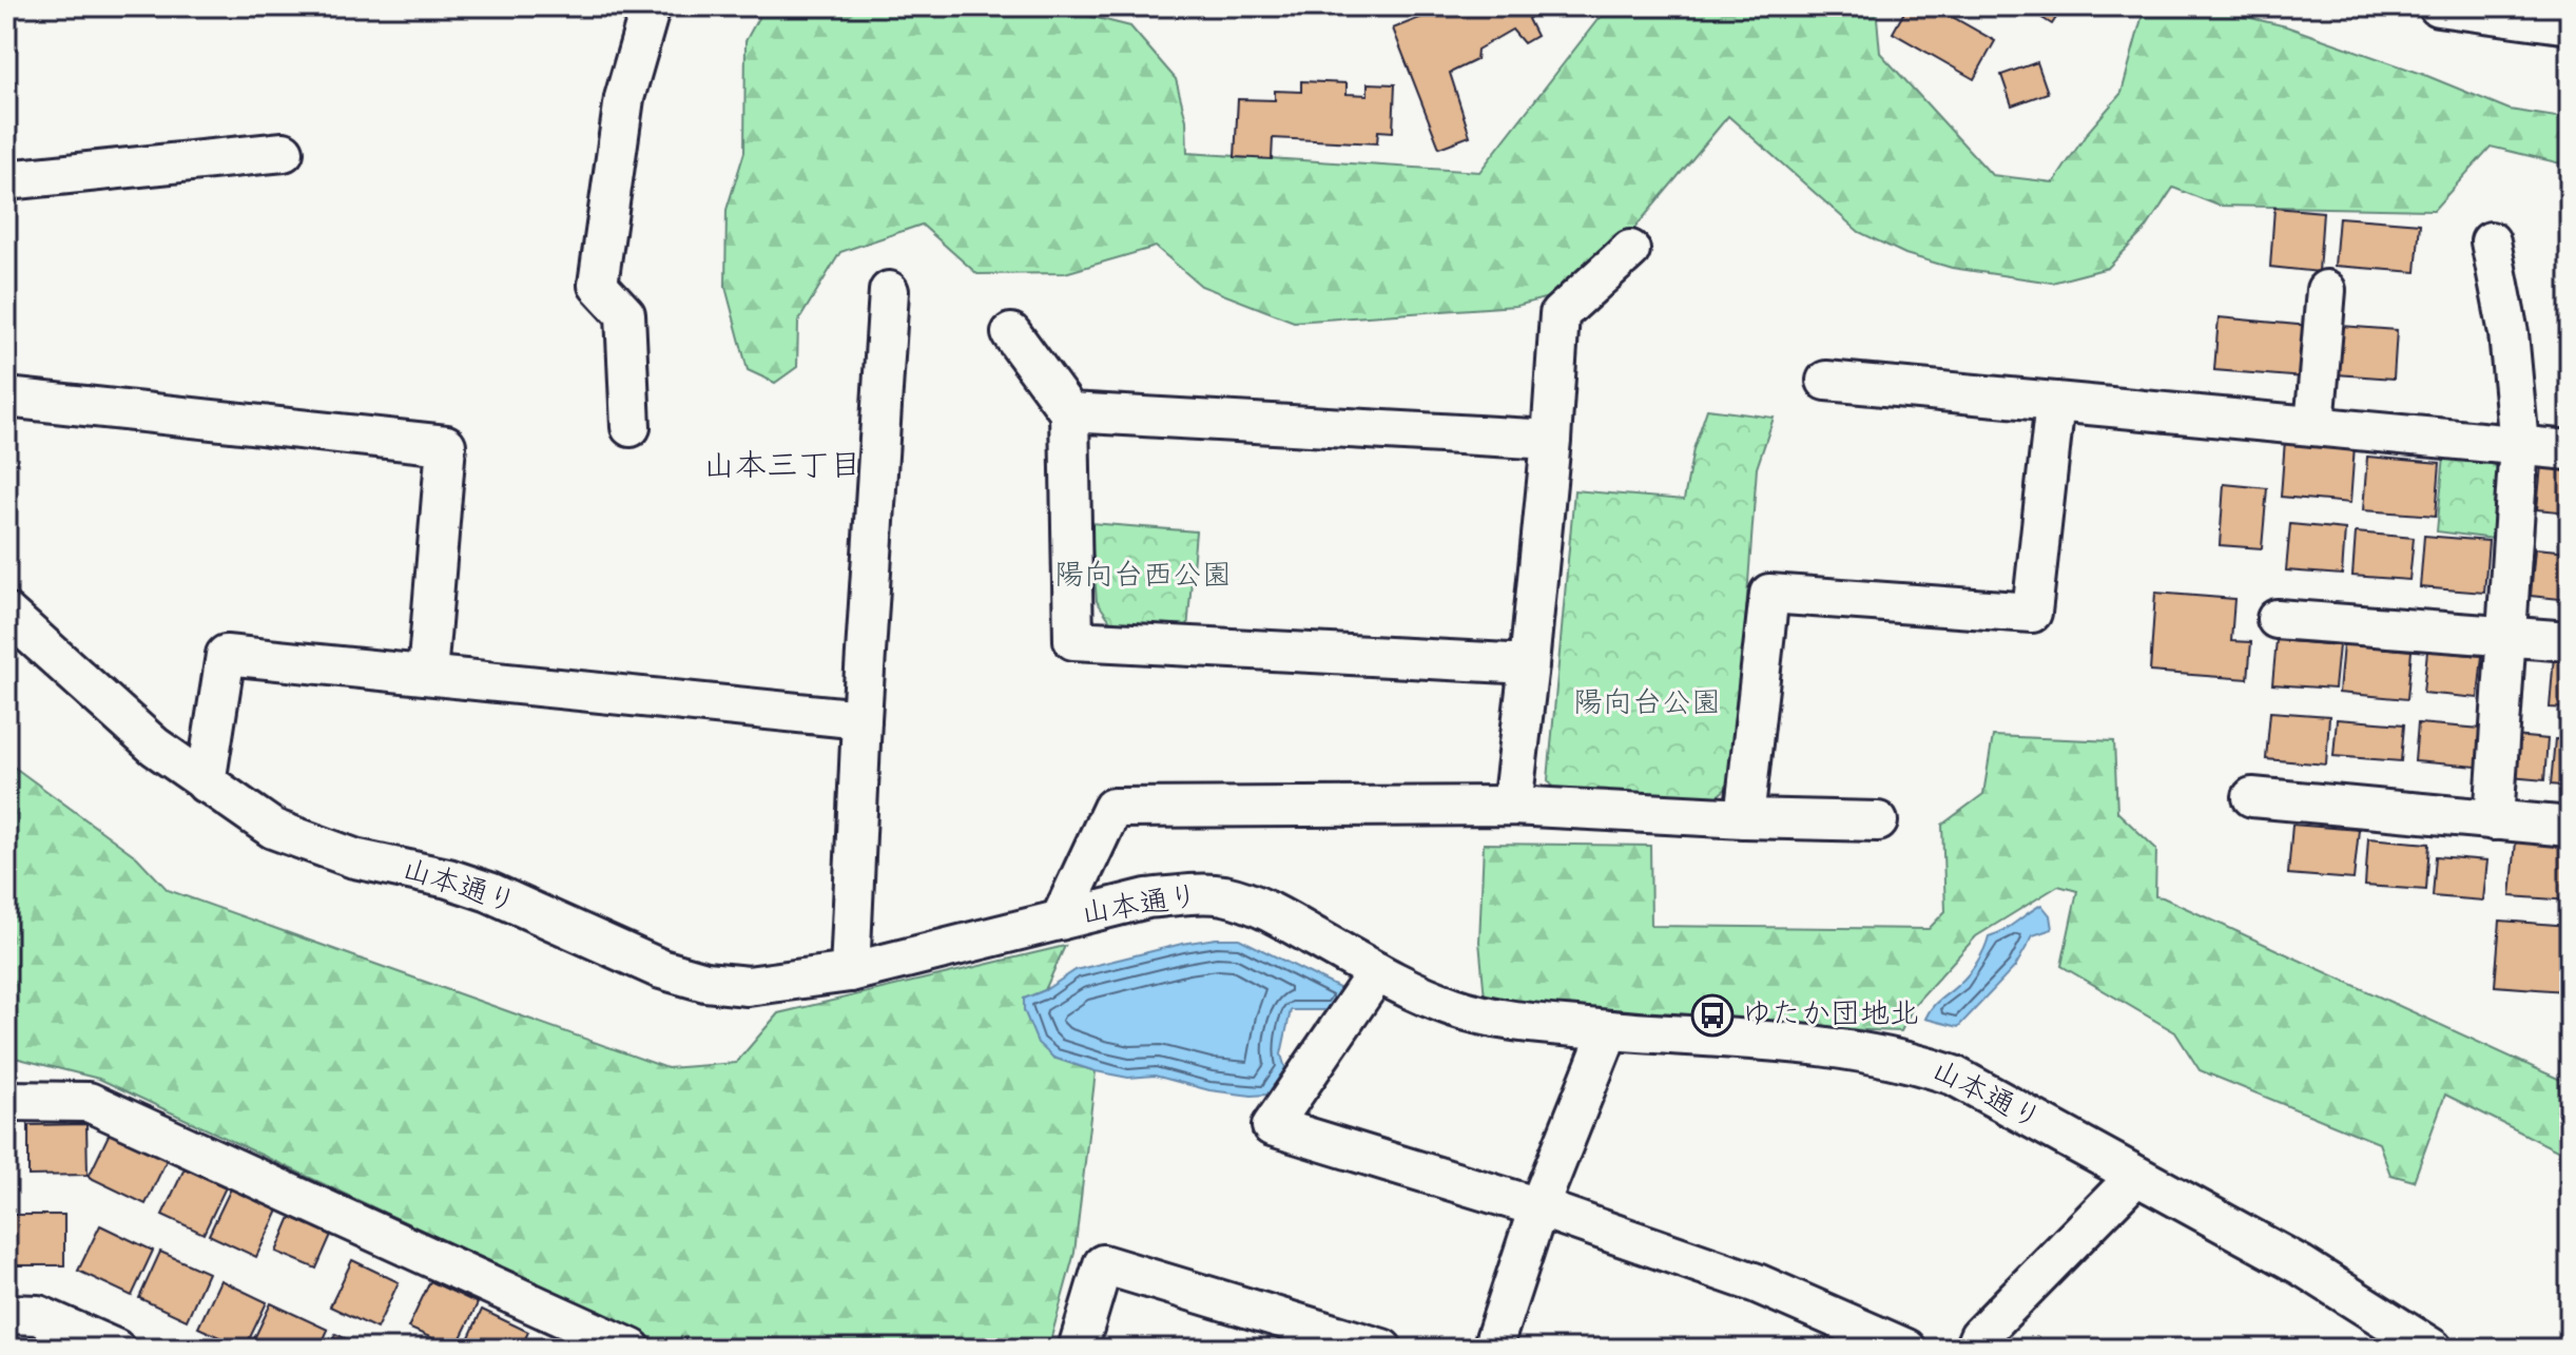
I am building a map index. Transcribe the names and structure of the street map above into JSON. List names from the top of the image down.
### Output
{
  "streets": {
    "street": ["山本通り"]
  },
  "districts": ["山本三丁目"],
  "parks": ["陽向台西公園", "陽向台公園"],
  "places": {
    "bus stop": ["ゆたか団地北"]
  }
}
